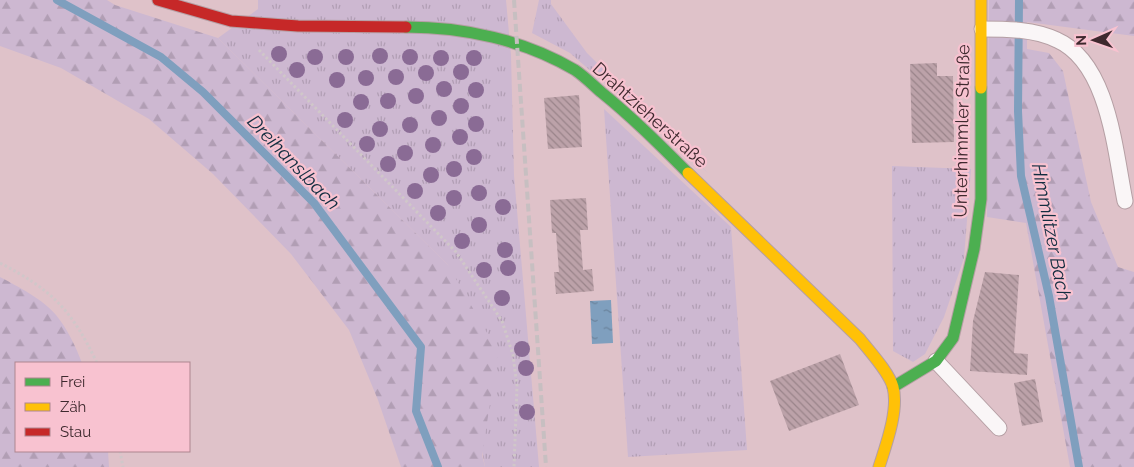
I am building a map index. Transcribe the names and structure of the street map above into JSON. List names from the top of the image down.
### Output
{
  "streets": {
    "street": ["Drahtzieherstraße", "Unterhimmler Straße"]
  },
  "crossings": [
    ["Drahtzieherstraße", "Unterhimmler Straße"]
  ],
  "water": ["Dreihanslbach", "Himmlitzer Bach"],
  "legend": ["Frei", "Zäh", "Stau"],
  "north": "left"
}
